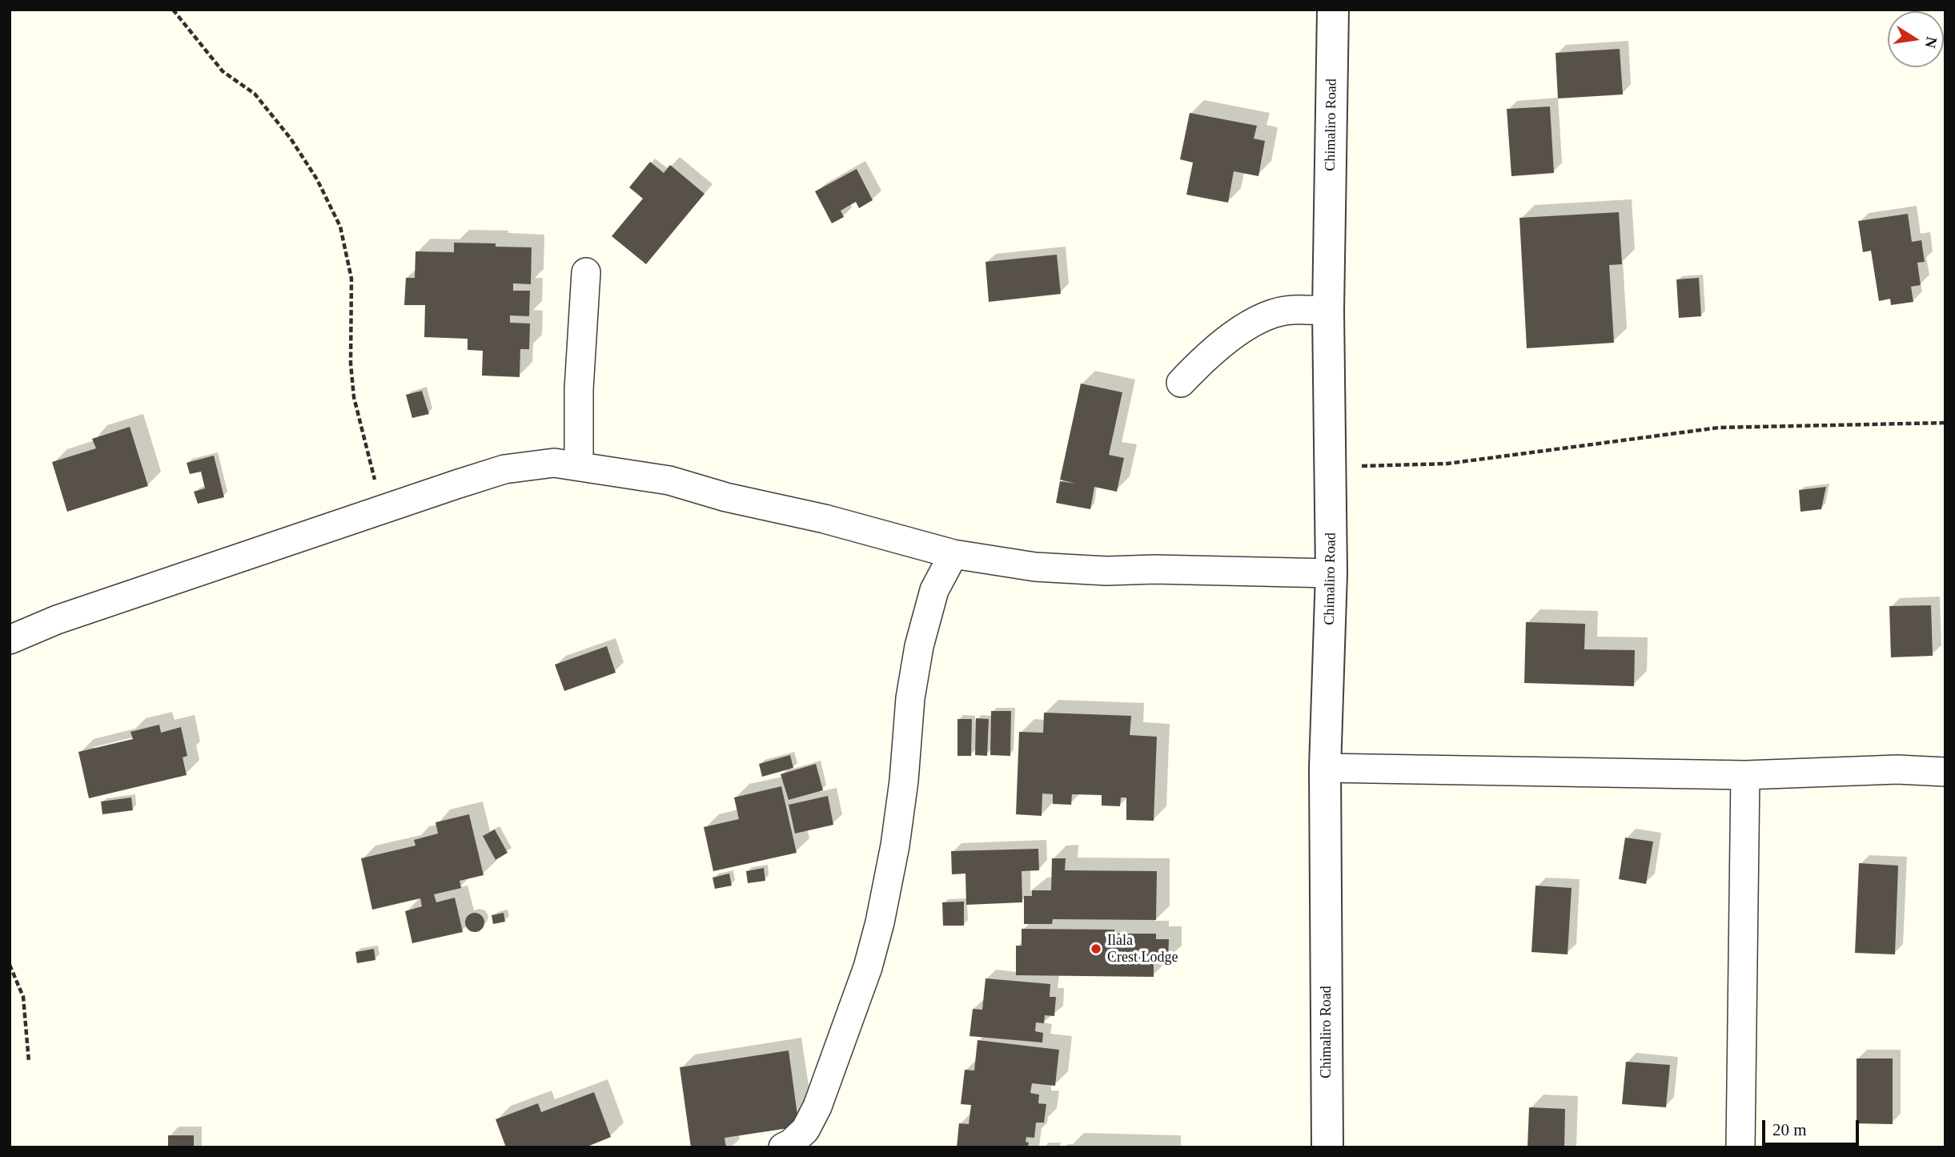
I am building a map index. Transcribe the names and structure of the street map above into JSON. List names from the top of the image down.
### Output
{
  "streets": {
    "street": ["Chimaliro Road"]
  },
  "places": ["Ilala Crest Lodge"],
  "scale_bar": "20 m",
  "north": "right"
}
